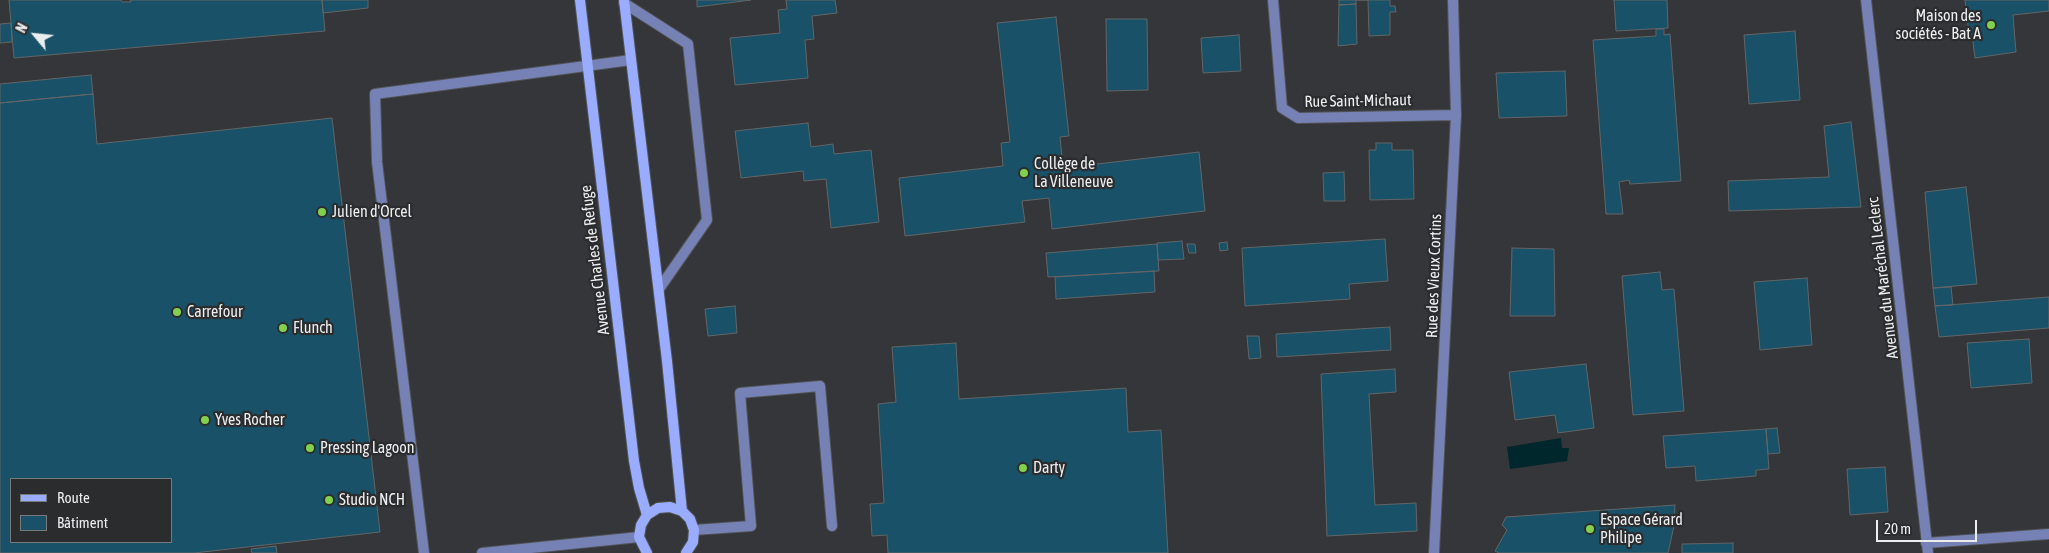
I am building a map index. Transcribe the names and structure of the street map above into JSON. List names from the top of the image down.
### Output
{
  "streets": {
    "street": [
      "Rue Saint-Michaut",
      "Avenue Charles de Refuge",
      "Rue des Vieux Cortins",
      "Avenue du Maréchal Leclerc"
    ]
  },
  "crossings": [
    ["Rue Saint-Michaut", "Rue des Vieux Cortins"]
  ],
  "places": [
    "Maison des sociétés - Bat A",
    "Collège de La Villeneuve",
    "Julien d'Orcel",
    "Carrefour",
    "Flunch",
    "Yves Rocher",
    "Pressing Lagoon",
    "Darty",
    "Studio NCH",
    "Espace Gérard Philipe"
  ],
  "legend": ["Route", "Bâtiment"],
  "scale_bar": "20 m",
  "north": "top left"
}
